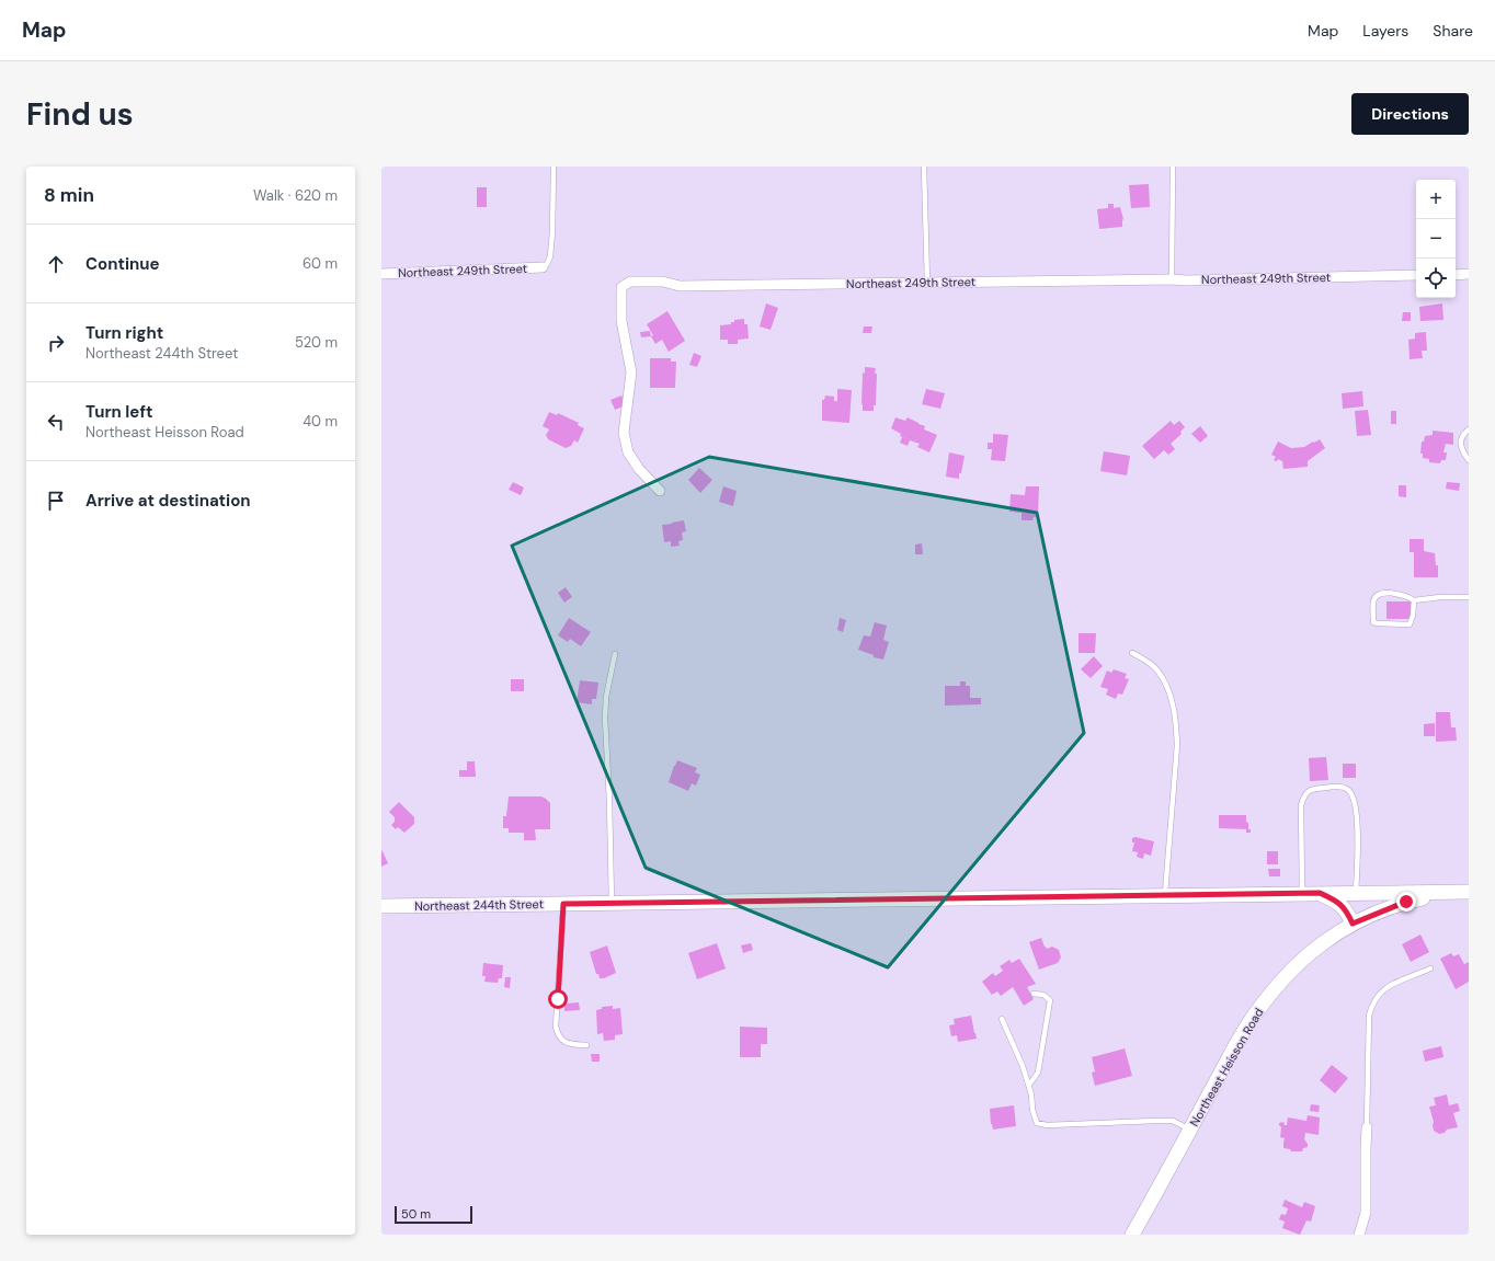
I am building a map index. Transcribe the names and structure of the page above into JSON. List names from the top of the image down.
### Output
{
  "streets": {
    "street": ["Northeast 249th Street", "Northeast 244th Street", "Northeast Heisson Road"]
  },
  "crossings": [
    ["Northeast 244th Street", "Northeast Heisson Road"]
  ],
  "scale_bar": "50 m",
  "page": {
    "header": "Map",
    "nav": ["Map", "Layers", "Share"],
    "buttons": "Directions",
    "title": "Find us",
    "heading": ["8 min", "Walk · 620 m"],
    "map_buttons": ["+", "−"],
    "list": [
      ["Continue", "60 m"],
      ["Turn right", "Northeast 244th Street", "520 m"],
      ["Turn left", "Northeast Heisson Road", "40 m"],
      "Arrive at destination"
    ],
    "scale": "50 m"
  }
}
